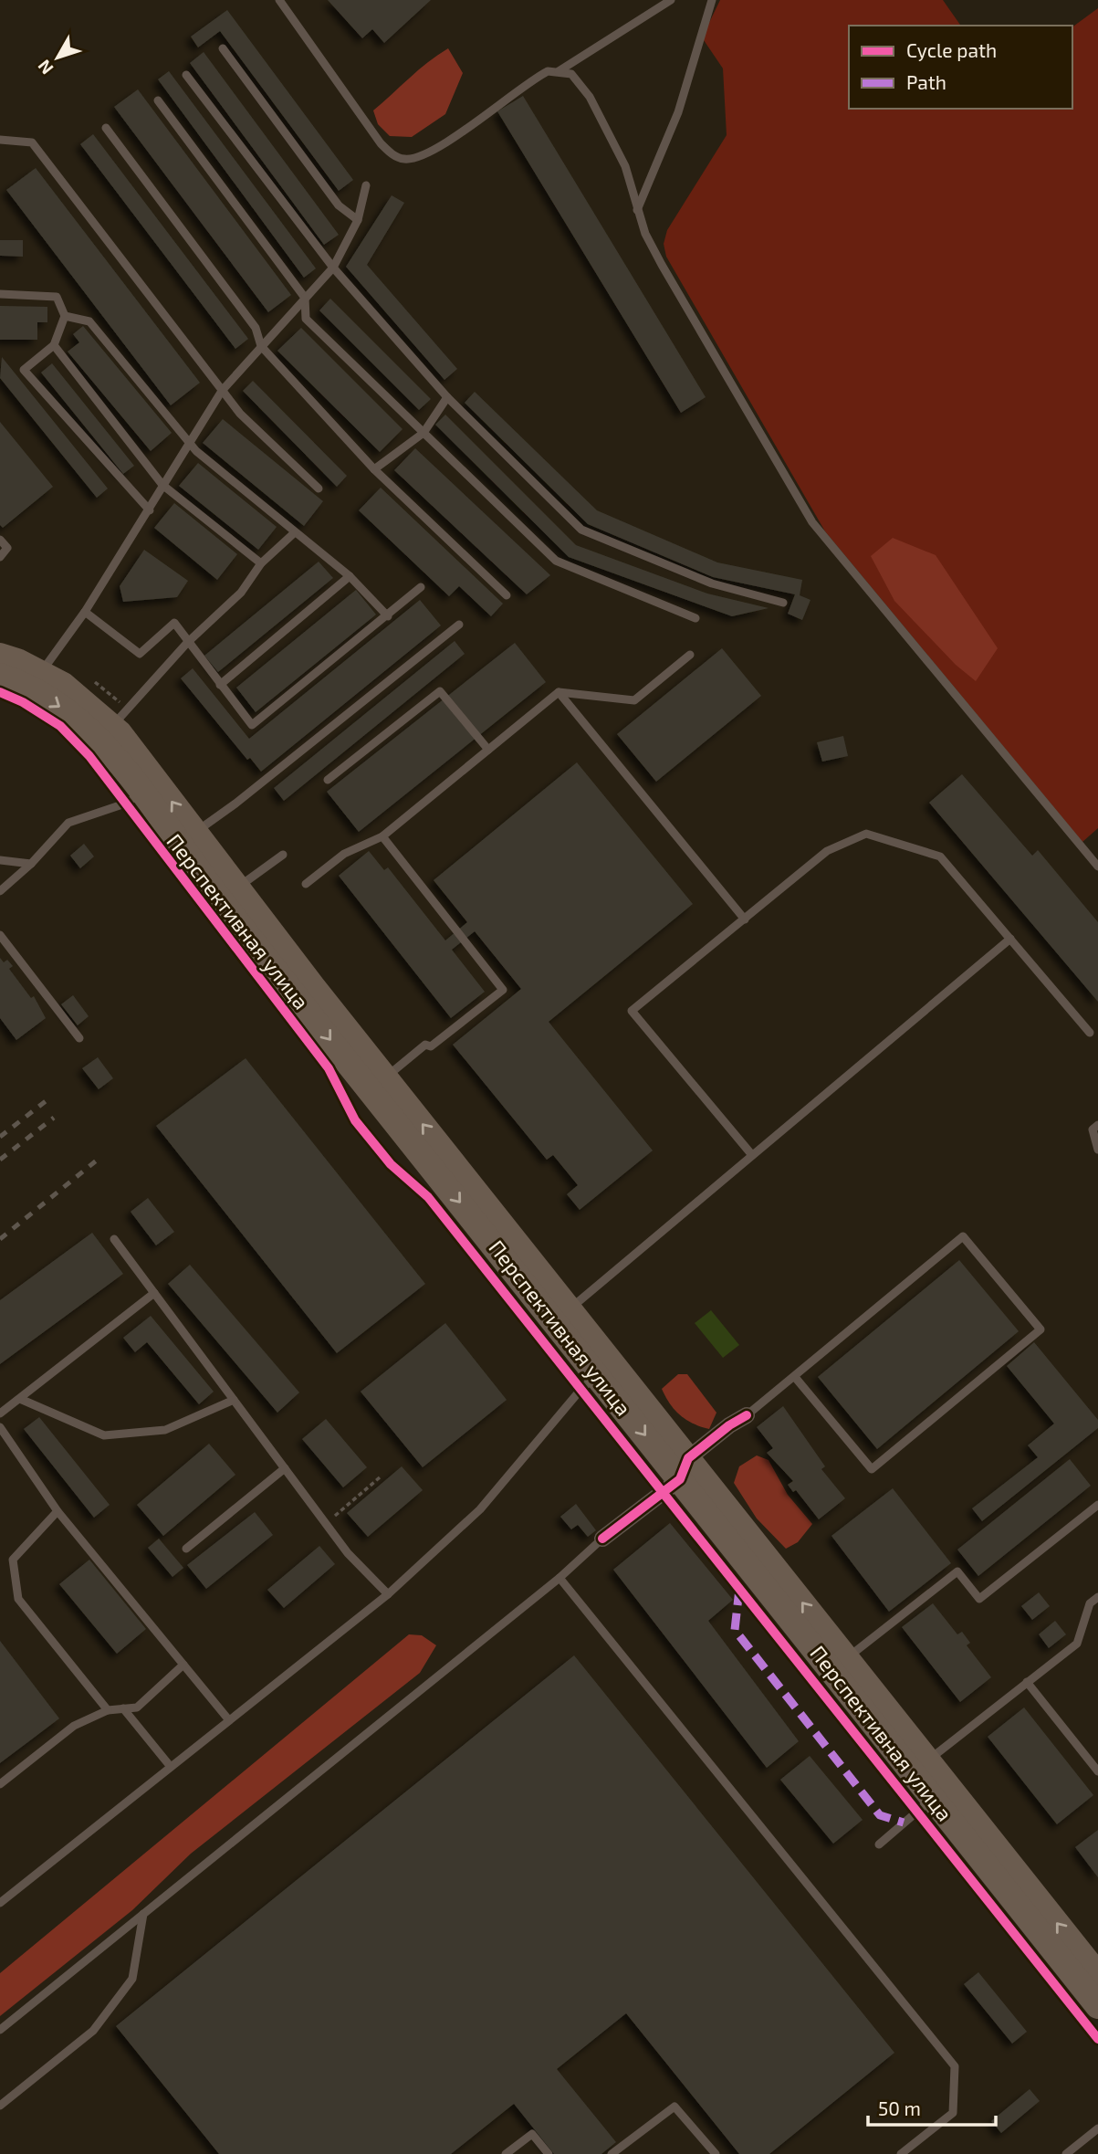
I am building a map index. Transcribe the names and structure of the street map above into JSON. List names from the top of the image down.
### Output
{
  "streets": {
    "main road": ["Перспективная улица"]
  },
  "legend": ["Cycle path", "Path"],
  "scale_bar": "50 m",
  "north": "bottom left"
}
